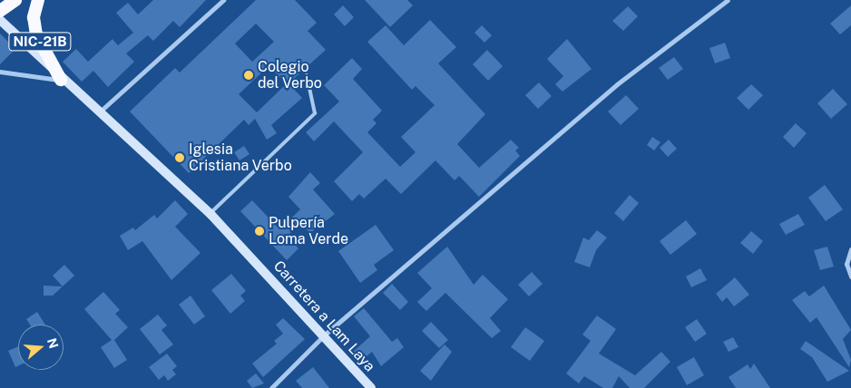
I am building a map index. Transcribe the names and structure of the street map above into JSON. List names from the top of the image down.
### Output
{
  "streets": {
    "highway": ["NIC-21B"],
    "main road": ["Carretera a Lam Laya"]
  },
  "crossings": [
    ["NIC-21B", "Carretera a Lam Laya"]
  ],
  "places": ["Colegio del Verbo", "Iglesia Cristiana Verbo", "Pulpería Loma Verde"],
  "north": "right"
}
